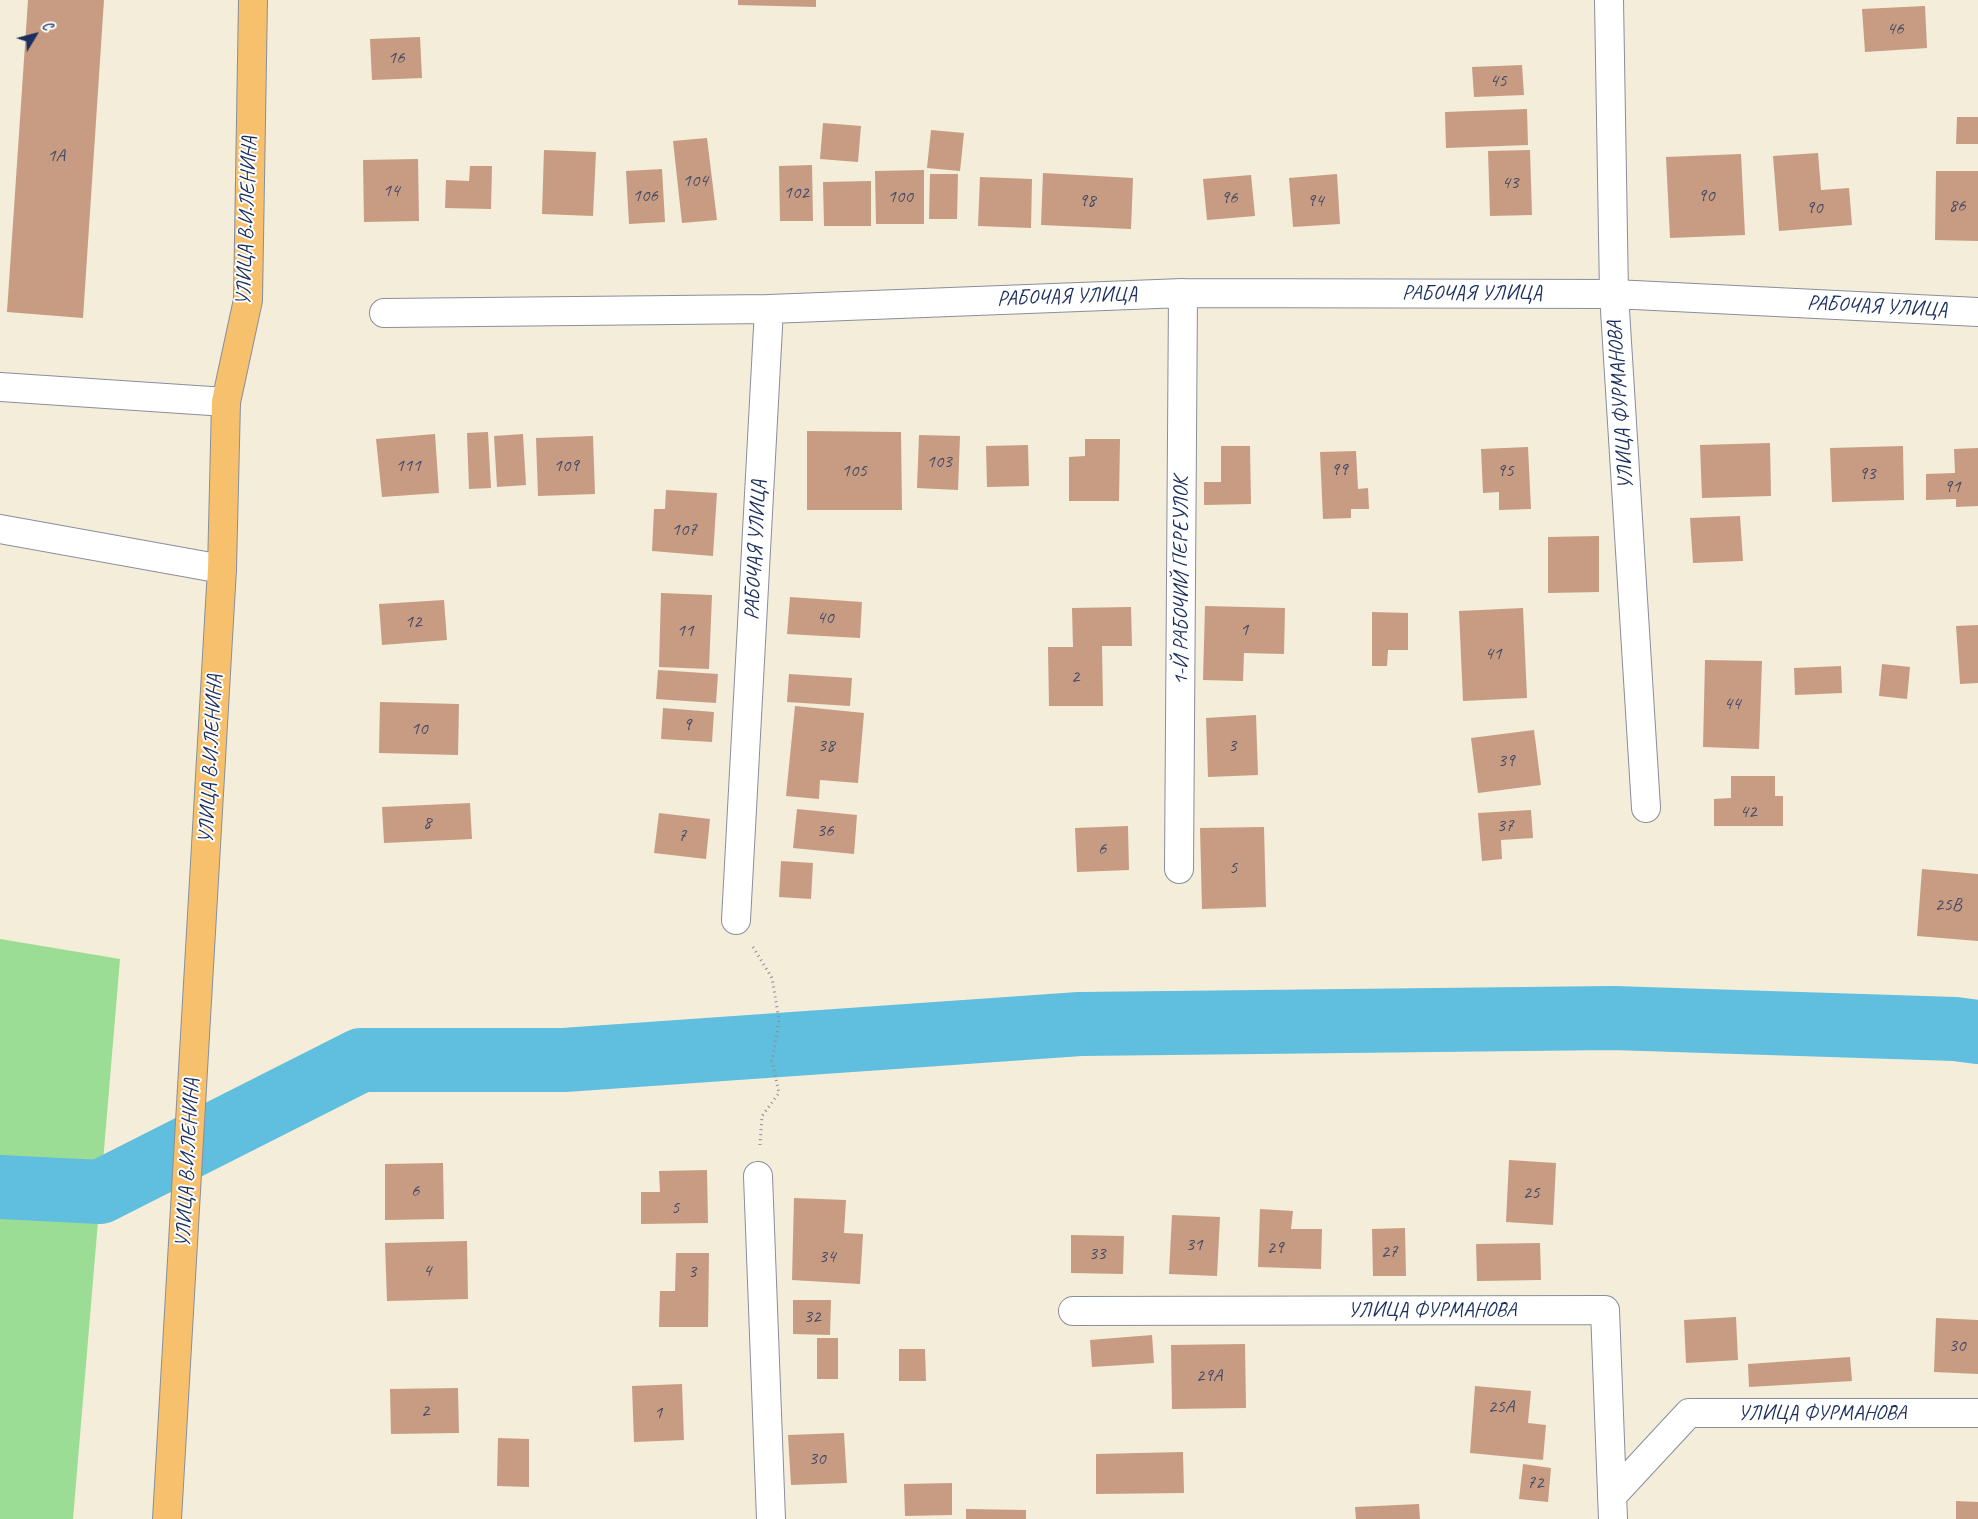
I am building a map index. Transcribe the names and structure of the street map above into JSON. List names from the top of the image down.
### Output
{
  "streets": {
    "main road": ["УЛИЦА В.И.ЛЕНИНА"],
    "street": ["РАБОЧАЯ УЛИЦА", "УЛИЦА ФУРМАНОВА", "1-Й РАБОЧИЙ ПЕРЕУЛОК"]
  },
  "crossings": [
    ["РАБОЧАЯ УЛИЦА", "УЛИЦА ФУРМАНОВА"],
    ["РАБОЧАЯ УЛИЦА", "1-Й РАБОЧИЙ ПЕРЕУЛОК"]
  ],
  "house_numbers": [
    "46",
    "16",
    "45",
    "1А",
    "104",
    "43",
    "14",
    "102",
    "106",
    "90",
    "100",
    "96",
    "98",
    "94",
    "86",
    "90",
    "103",
    "111",
    "109",
    "99",
    "105",
    "95",
    "93",
    "91",
    "107",
    "40",
    "12",
    "1",
    "11",
    "41",
    "2",
    "44",
    "9",
    "10",
    "38",
    "3",
    "39",
    "42",
    "8",
    "37",
    "36",
    "7",
    "6",
    "5",
    "25В",
    "6",
    "25",
    "5",
    "31",
    "29",
    "27",
    "33",
    "34",
    "4",
    "3",
    "32",
    "30",
    "29А",
    "25А",
    "2",
    "1",
    "30",
    "72"
  ],
  "north": "top right"
}
